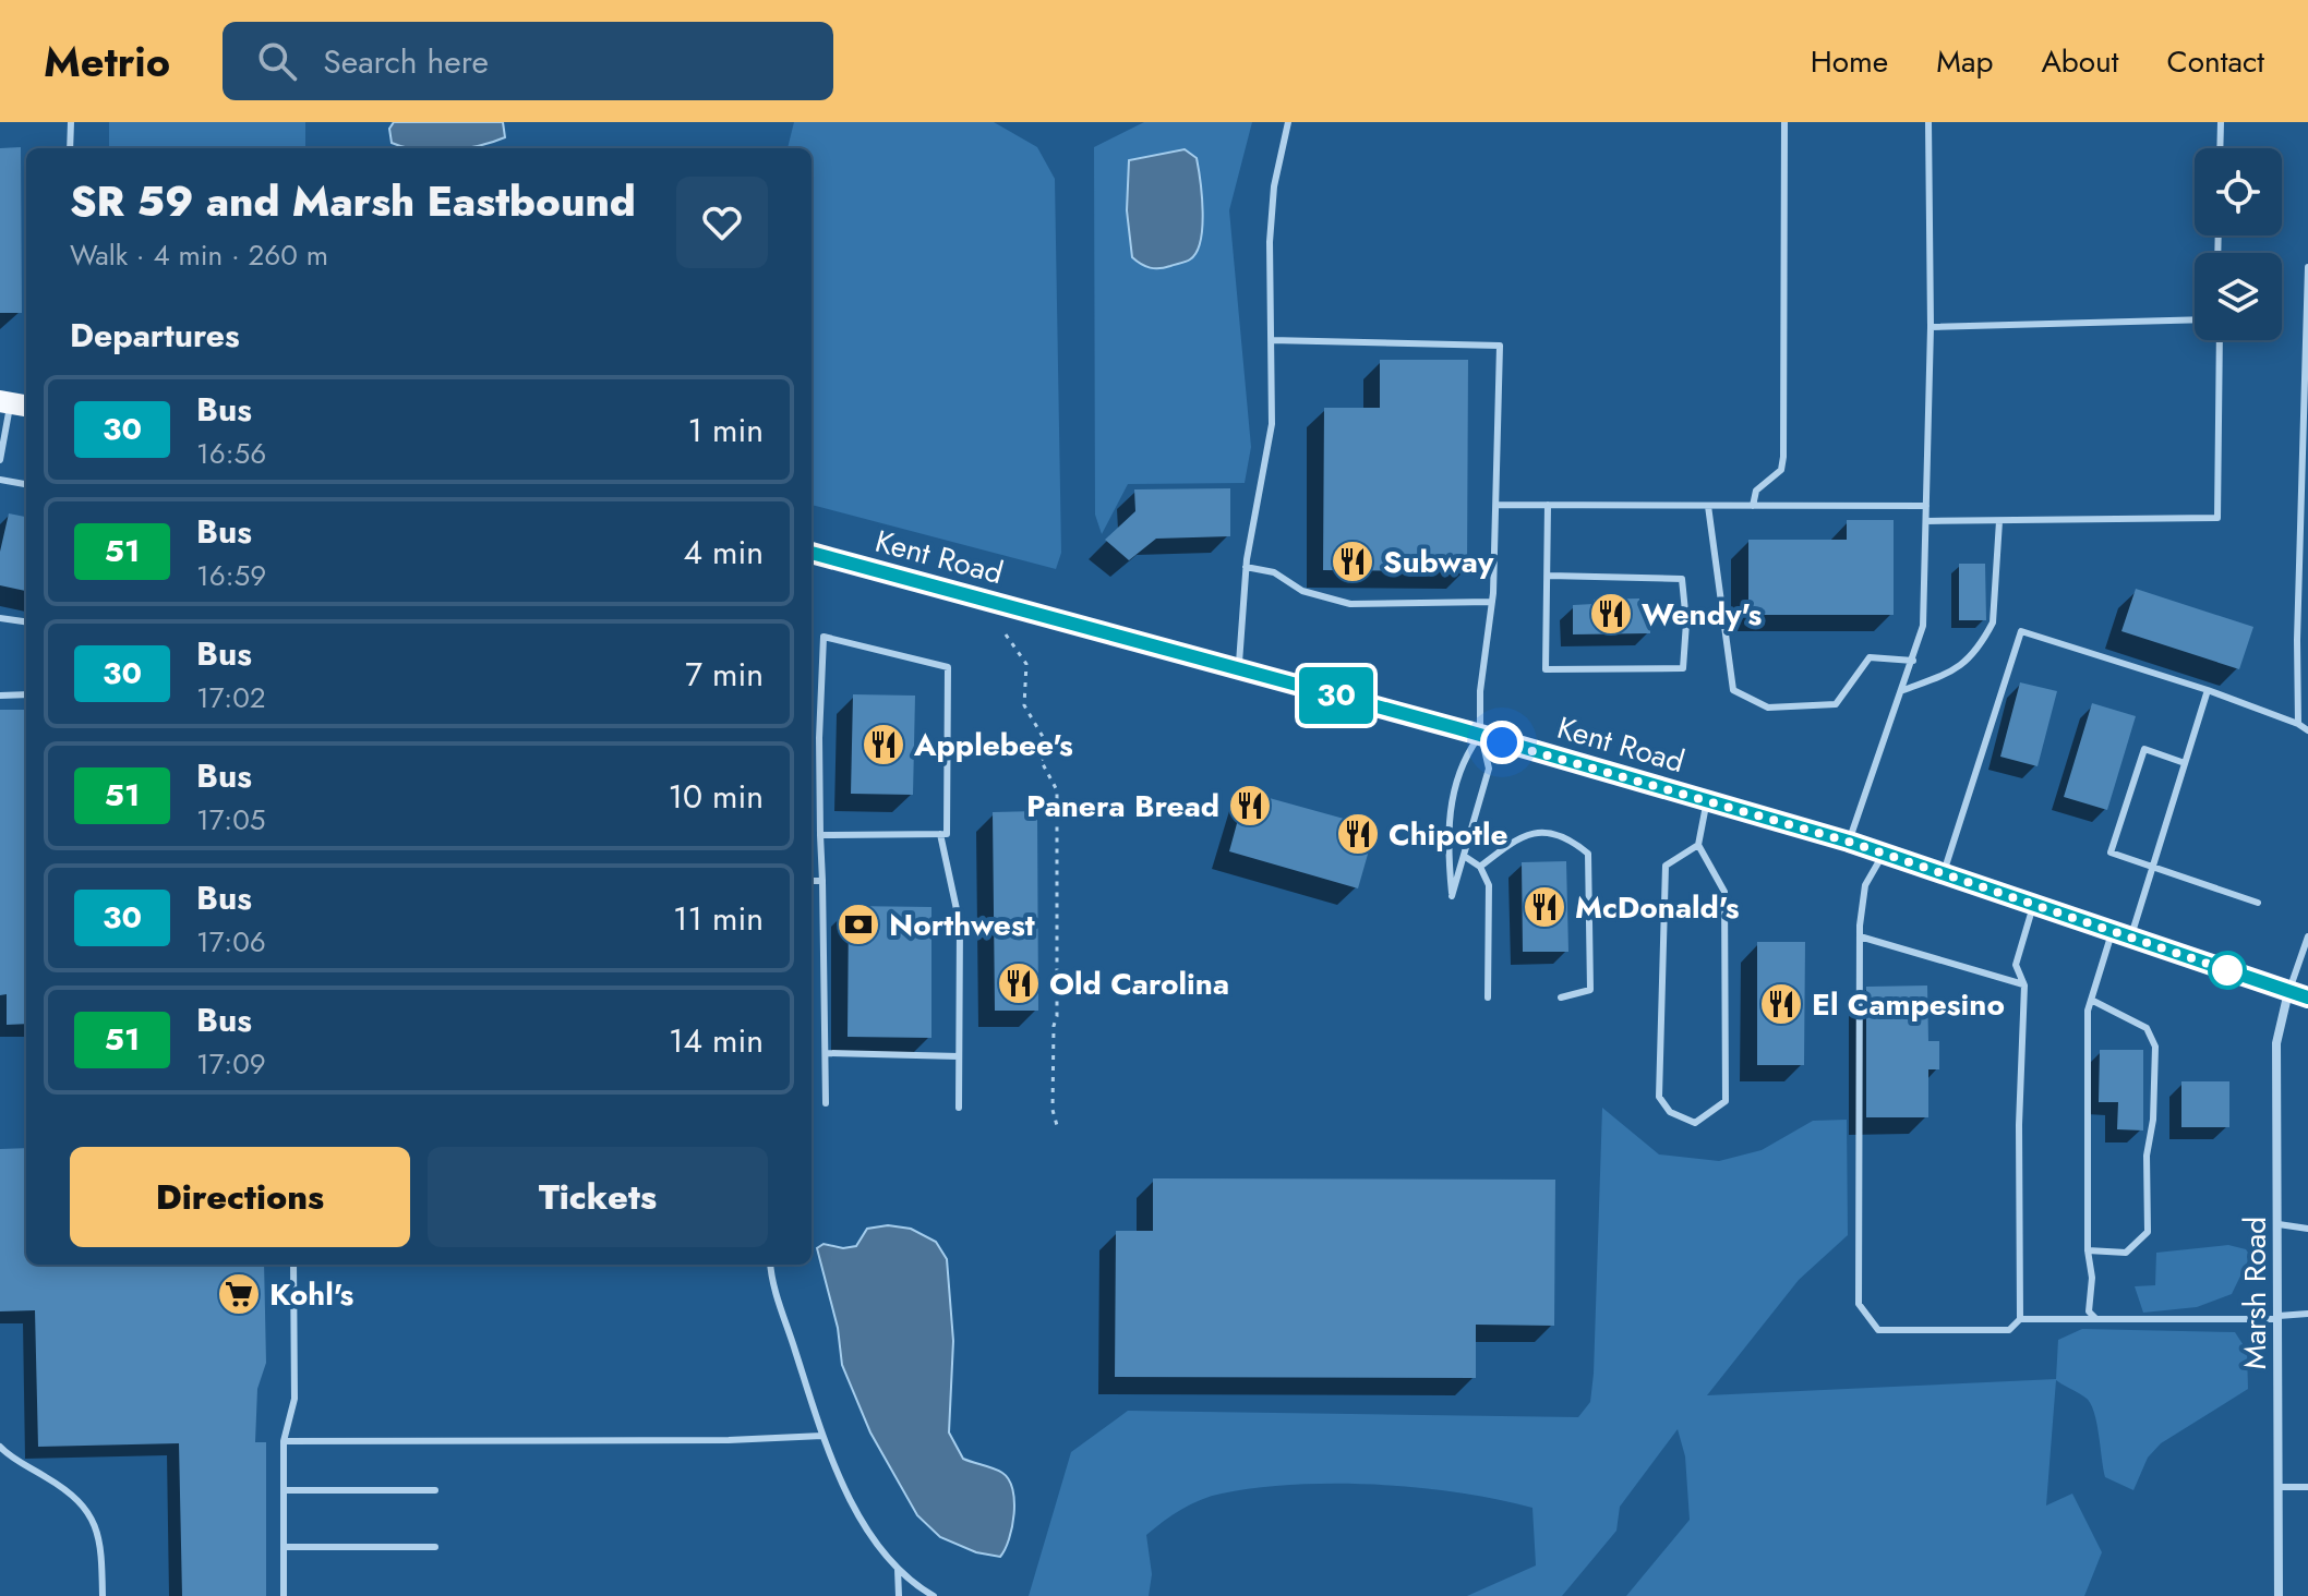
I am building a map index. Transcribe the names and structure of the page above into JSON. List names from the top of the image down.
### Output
{
  "streets": {
    "main road": ["Kent Road"],
    "street": ["Marsh Road"]
  },
  "crossings": [
    ["Kent Road", "Marsh Road"]
  ],
  "places": {
    "restaurant": [
      "Subway",
      "Wendy's",
      "Applebee's",
      "Panera Bread",
      "Chipotle",
      "McDonald's",
      "Old Carolina",
      "El Campesino"
    ],
    "bank": ["Northwest"],
    "supermarket": ["Kohl's"]
  },
  "lines": ["bus line 30"],
  "page": {
    "header": "Metrio",
    "search": "Search here",
    "nav": [
      "Home",
      "Map",
      "About",
      "Contact"
    ],
    "on_map": "30",
    "heading": [
      ["SR 59 and Marsh Eastbound", "Walk · 4 min · 260 m"],
      "Departures"
    ],
    "list": [
      {
        "mark": "30",
        "name": "Bus",
        "note": "16:56",
        "value": "1 min"
      },
      {
        "mark": "51",
        "name": "Bus",
        "note": "16:59",
        "value": "4 min"
      },
      {
        "mark": "30",
        "name": "Bus",
        "note": "17:02",
        "value": "7 min"
      },
      {
        "mark": "51",
        "name": "Bus",
        "note": "17:05",
        "value": "10 min"
      },
      {
        "mark": "30",
        "name": "Bus",
        "note": "17:06",
        "value": "11 min"
      },
      {
        "mark": "51",
        "name": "Bus",
        "note": "17:09",
        "value": "14 min"
      }
    ],
    "buttons": ["Directions", "Tickets"]
  }
}
